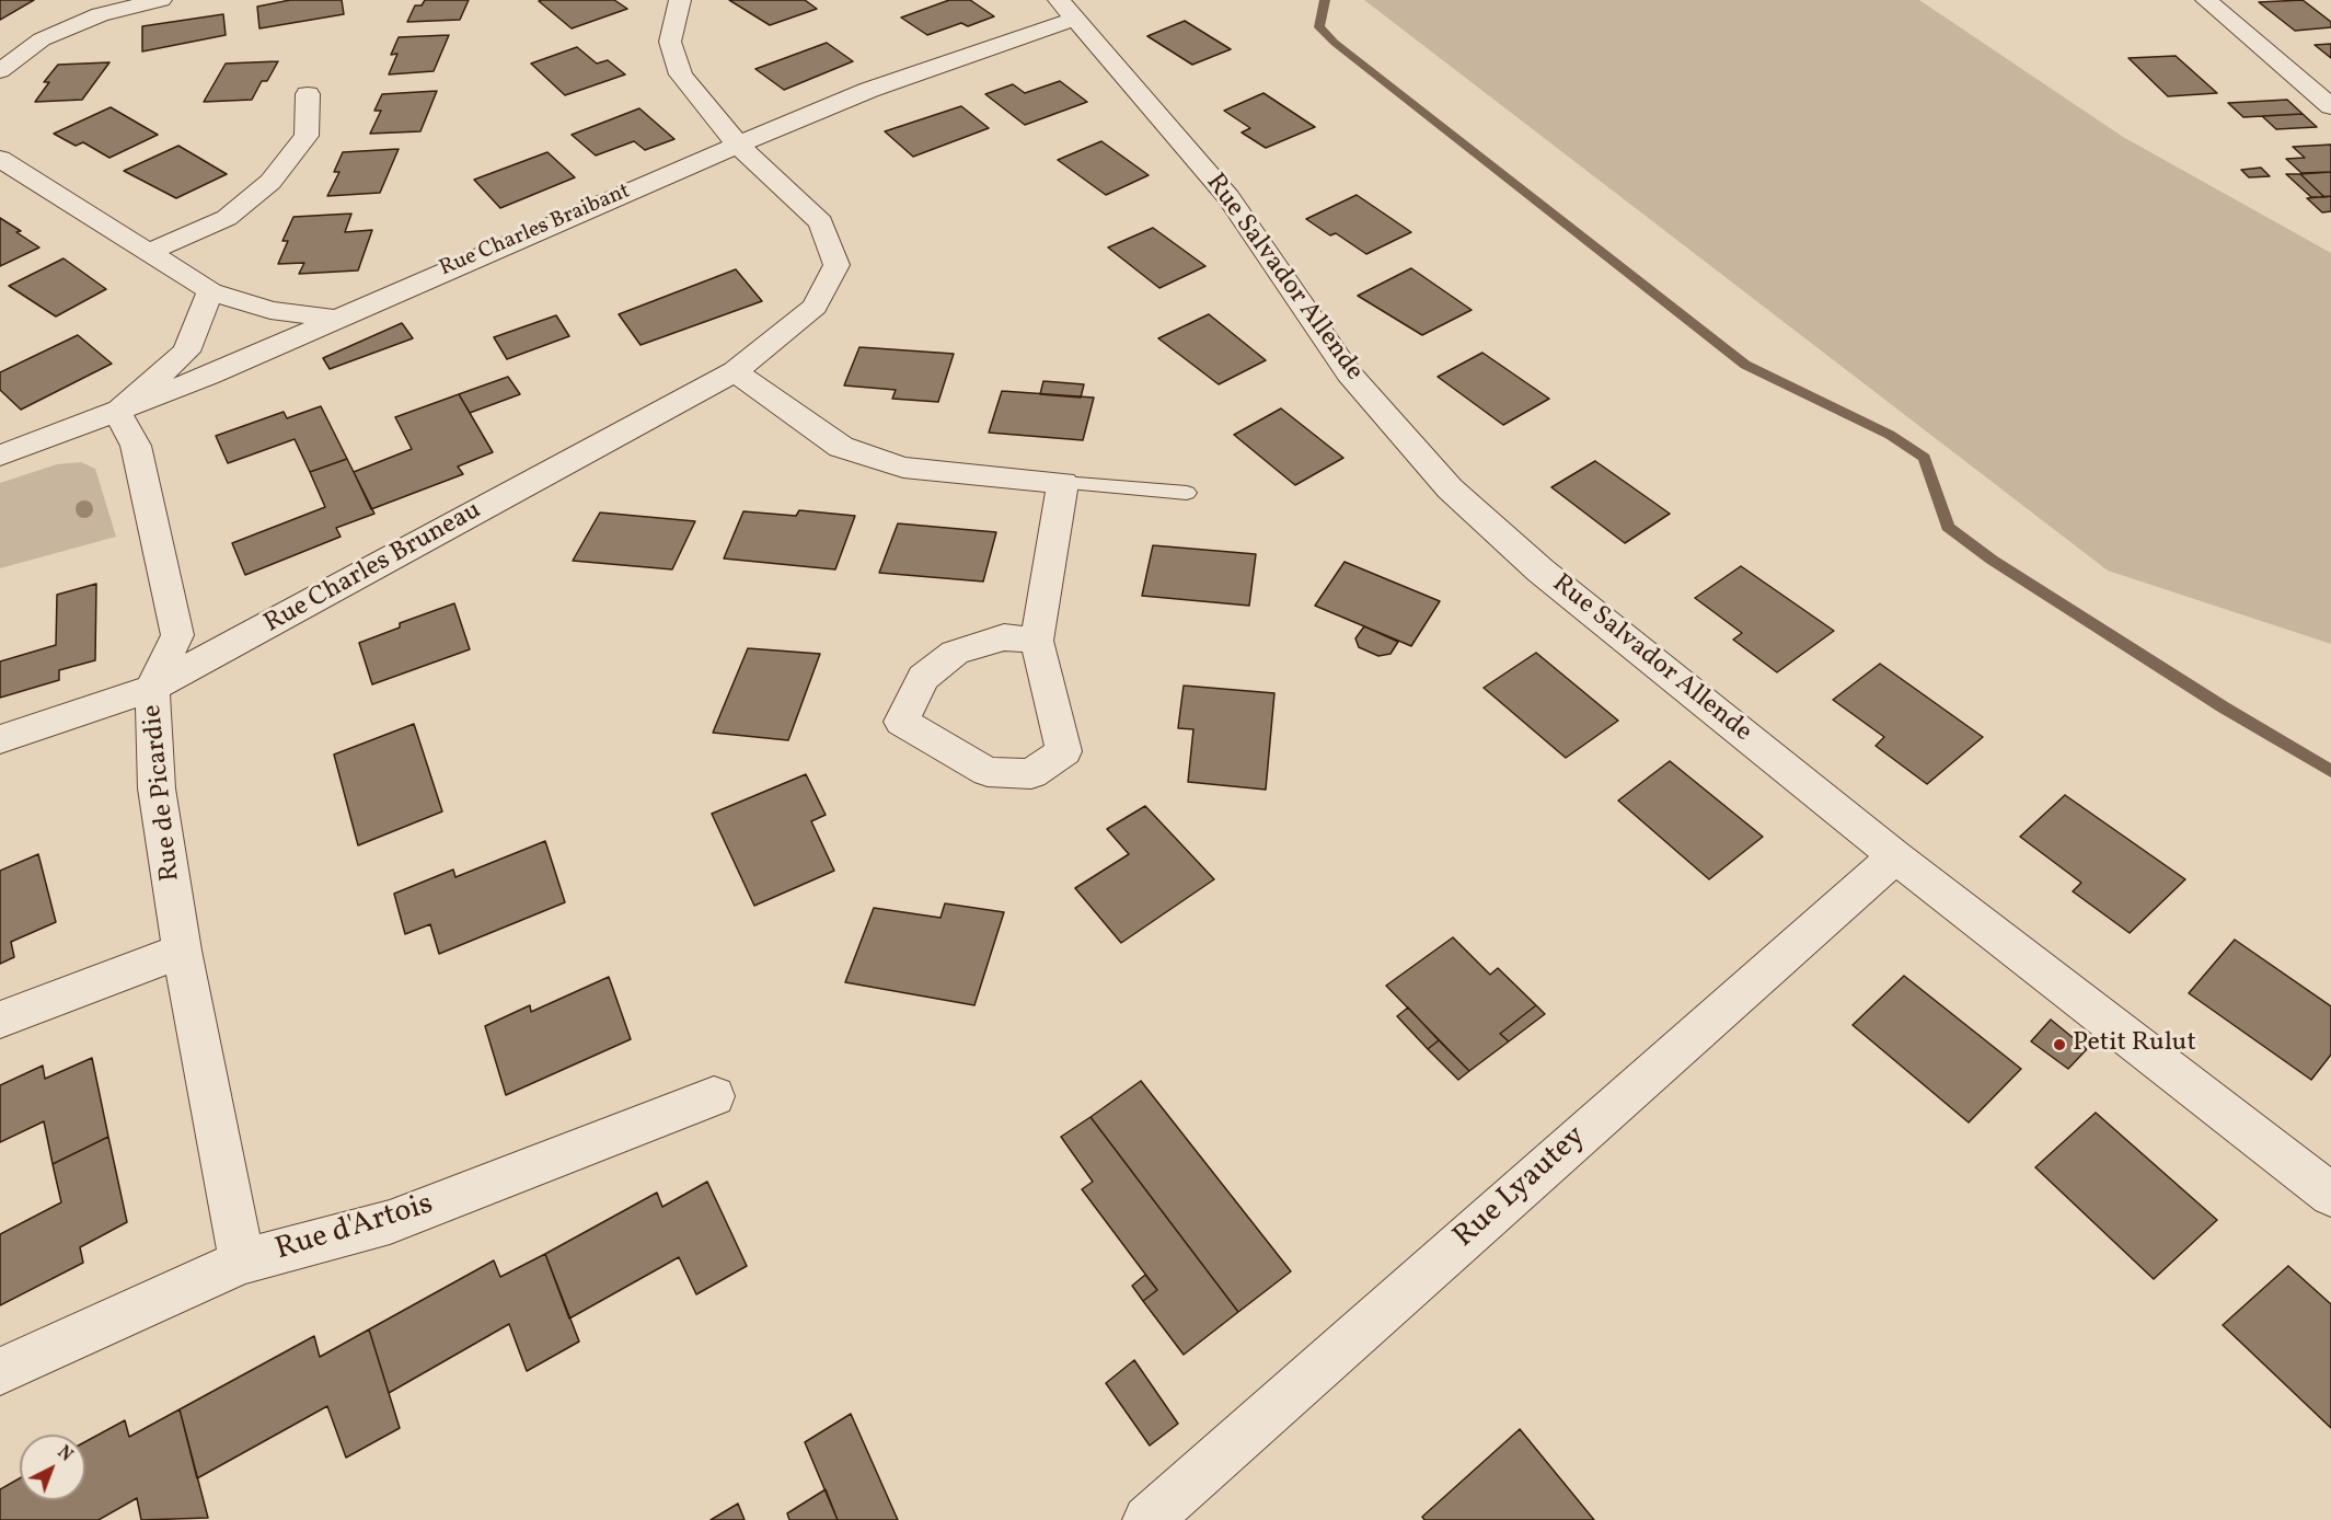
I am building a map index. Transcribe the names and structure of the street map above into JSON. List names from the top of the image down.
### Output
{
  "streets": {
    "street": [
      "Rue Charles Braibant",
      "Rue Salvador Allende",
      "Rue Charles Bruneau",
      "Rue de Picardie",
      "Rue Lyautey",
      "Rue d'Artois"
    ]
  },
  "crossings": [
    ["Rue Charles Braibant", "Rue Salvador Allende"],
    ["Rue Charles Braibant", "Rue Charles Bruneau"],
    ["Rue Charles Braibant", "Rue de Picardie"],
    ["Rue Salvador Allende", "Rue Lyautey"],
    ["Rue Charles Bruneau", "Rue de Picardie"],
    ["Rue de Picardie", "Rue d'Artois"]
  ],
  "places": ["Petit Rulut"],
  "north": "top right"
}
